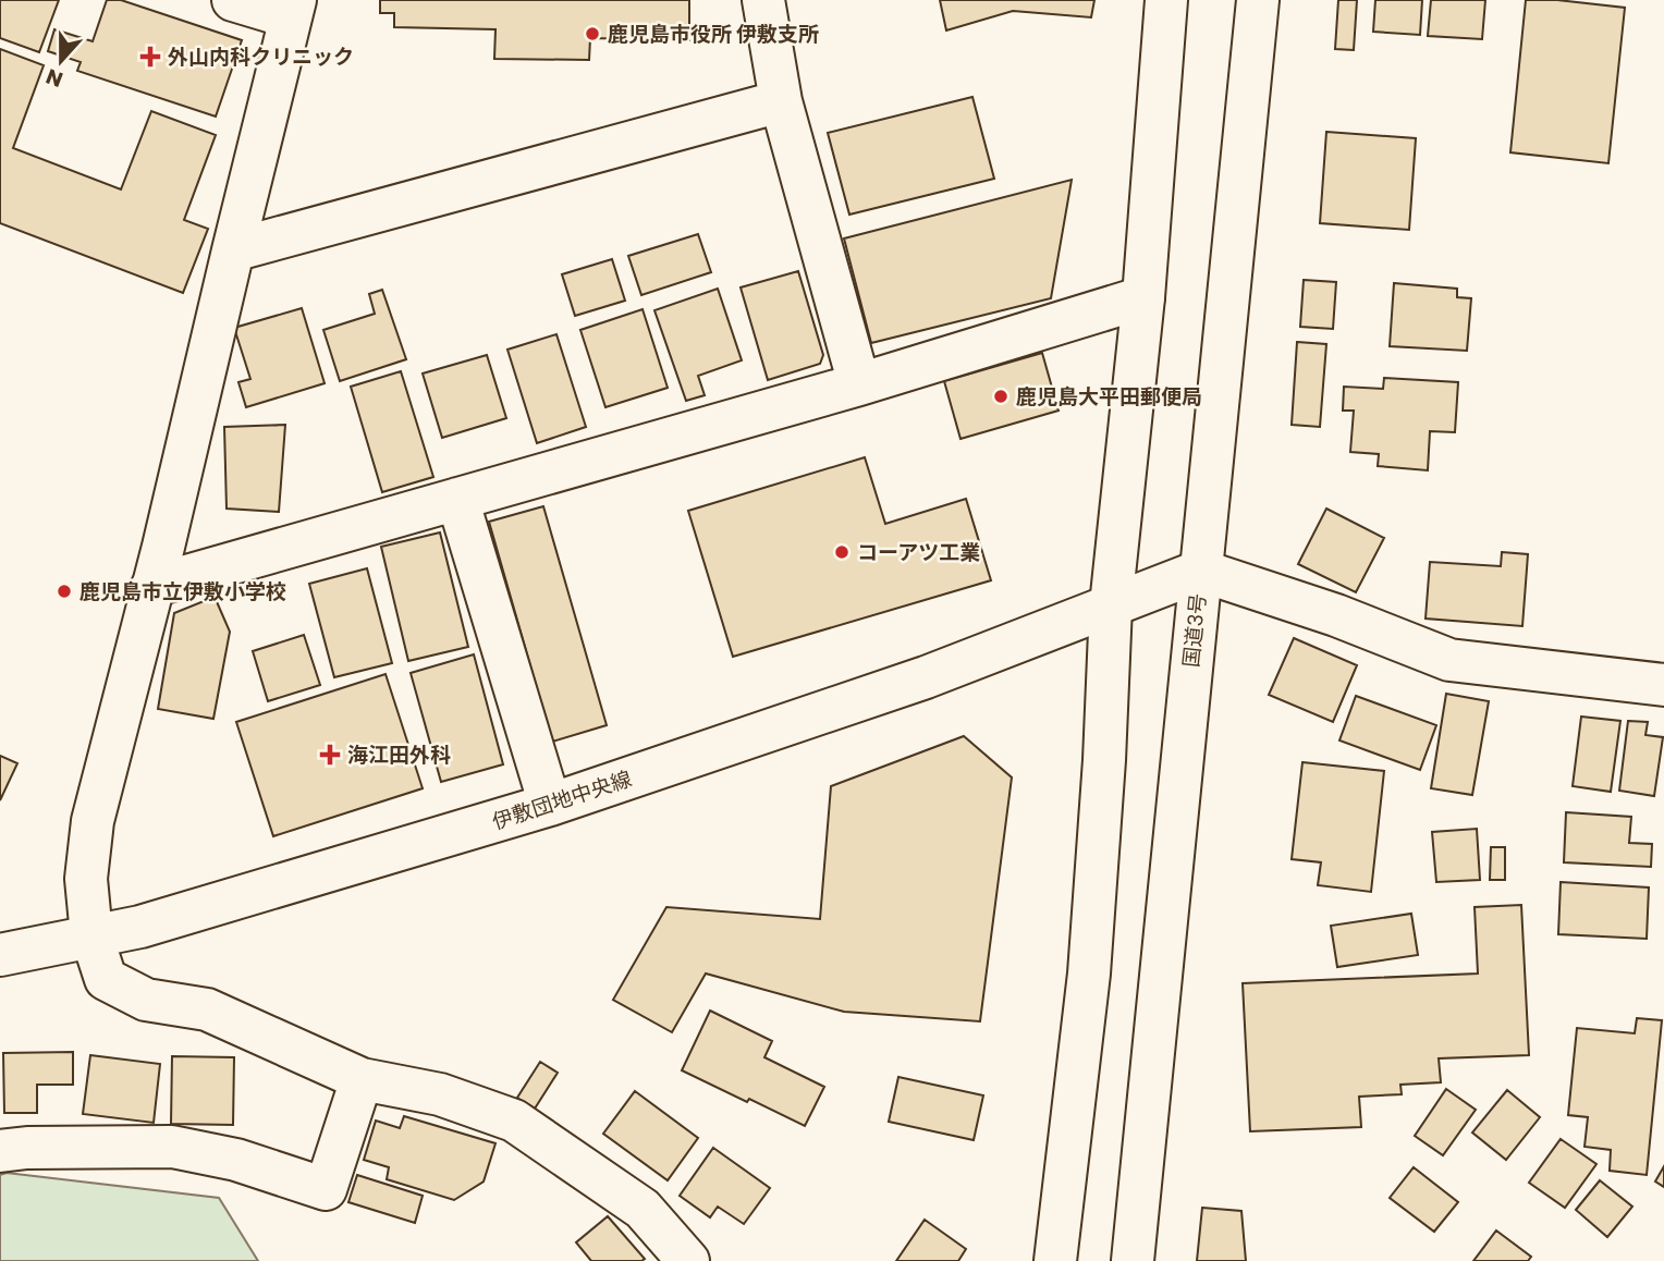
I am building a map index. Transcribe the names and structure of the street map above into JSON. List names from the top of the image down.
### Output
{
  "streets": {
    "main road": ["国道3号", "伊敷団地中央線"]
  },
  "crossings": [
    ["国道3号", "伊敷団地中央線"]
  ],
  "places": {
    "other": [
      "鹿児島市役所 伊敷支所",
      "鹿児島大平田郵便局",
      "コーアツ工業",
      "鹿児島市立伊敷小学校"
    ],
    "health": ["外山内科クリニック", "海江田外科"]
  },
  "north": "bottom"
}
